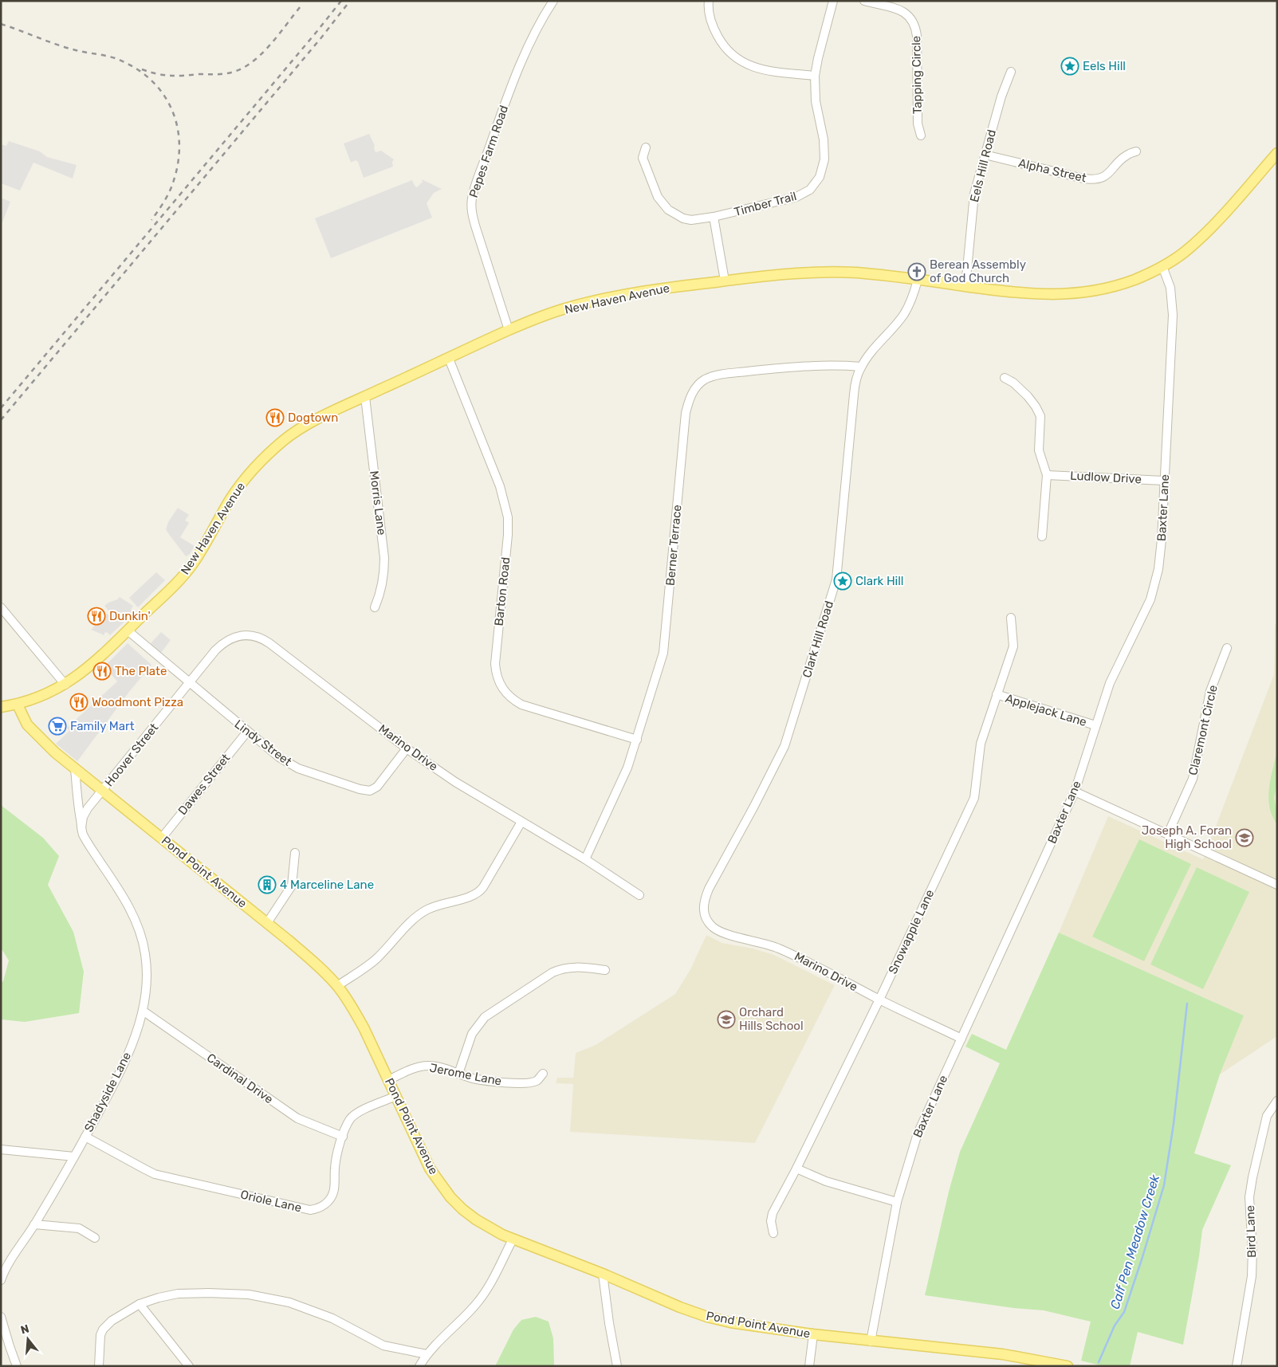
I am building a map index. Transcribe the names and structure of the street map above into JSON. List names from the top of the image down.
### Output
{
  "streets": {
    "main road": ["New Haven Avenue", "Pond Point Avenue"],
    "street": [
      "Tapping Circle",
      "Pepes Farm Road",
      "Eels Hill Road",
      "Alpha Street",
      "Timber Trail",
      "Ludlow Drive",
      "Morris Lane",
      "Baxter Lane",
      "Berner Terrace",
      "Barton Road",
      "Clark Hill Road",
      "Applejack Lane",
      "Claremont Circle",
      "Lindy Street",
      "Marino Drive",
      "Hoover Street",
      "Dawes Street",
      "Snowapple Lane",
      "Jerome Lane",
      "Cardinal Drive",
      "Shadyside Lane",
      "Oriole Lane",
      "Bird Lane"
    ]
  },
  "crossings": [
    ["Pepes Farm Road", "New Haven Avenue"],
    ["Eels Hill Road", "Alpha Street"],
    ["Eels Hill Road", "New Haven Avenue"],
    ["New Haven Avenue", "Morris Lane"],
    ["New Haven Avenue", "Baxter Lane"],
    ["New Haven Avenue", "Barton Road"],
    ["New Haven Avenue", "Clark Hill Road"],
    ["New Haven Avenue", "Lindy Street"],
    ["New Haven Avenue", "Pond Point Avenue"],
    ["Ludlow Drive", "Baxter Lane"],
    ["Baxter Lane", "Applejack Lane"],
    ["Baxter Lane", "Marino Drive"],
    ["Baxter Lane", "Pond Point Avenue"],
    ["Berner Terrace", "Barton Road"],
    ["Berner Terrace", "Clark Hill Road"],
    ["Berner Terrace", "Marino Drive"],
    ["Clark Hill Road", "Marino Drive"],
    ["Applejack Lane", "Snowapple Lane"],
    ["Lindy Street", "Marino Drive"],
    ["Lindy Street", "Hoover Street"],
    ["Lindy Street", "Dawes Street"],
    ["Marino Drive", "Hoover Street"],
    ["Marino Drive", "Snowapple Lane"],
    ["Hoover Street", "Pond Point Avenue"],
    ["Dawes Street", "Pond Point Avenue"],
    ["Pond Point Avenue", "Jerome Lane"],
    ["Pond Point Avenue", "Shadyside Lane"],
    ["Pond Point Avenue", "Oriole Lane"],
    ["Cardinal Drive", "Shadyside Lane"],
    ["Cardinal Drive", "Oriole Lane"],
    ["Shadyside Lane", "Oriole Lane"]
  ],
  "water": ["Calf Pen Meadow Creek"],
  "places": {
    "place": ["Eels Hill", "Clark Hill"],
    "church": ["Berean Assembly of God Church"],
    "restaurant": [
      "Dogtown",
      "Dunkin'",
      "The Plate",
      "Woodmont Pizza"
    ],
    "supermarket": ["Family Mart"],
    "school or university": ["Joseph A. Foran High School", "Orchard Hills School"],
    "building": ["4 Marceline Lane"]
  },
  "north": "top"
}
